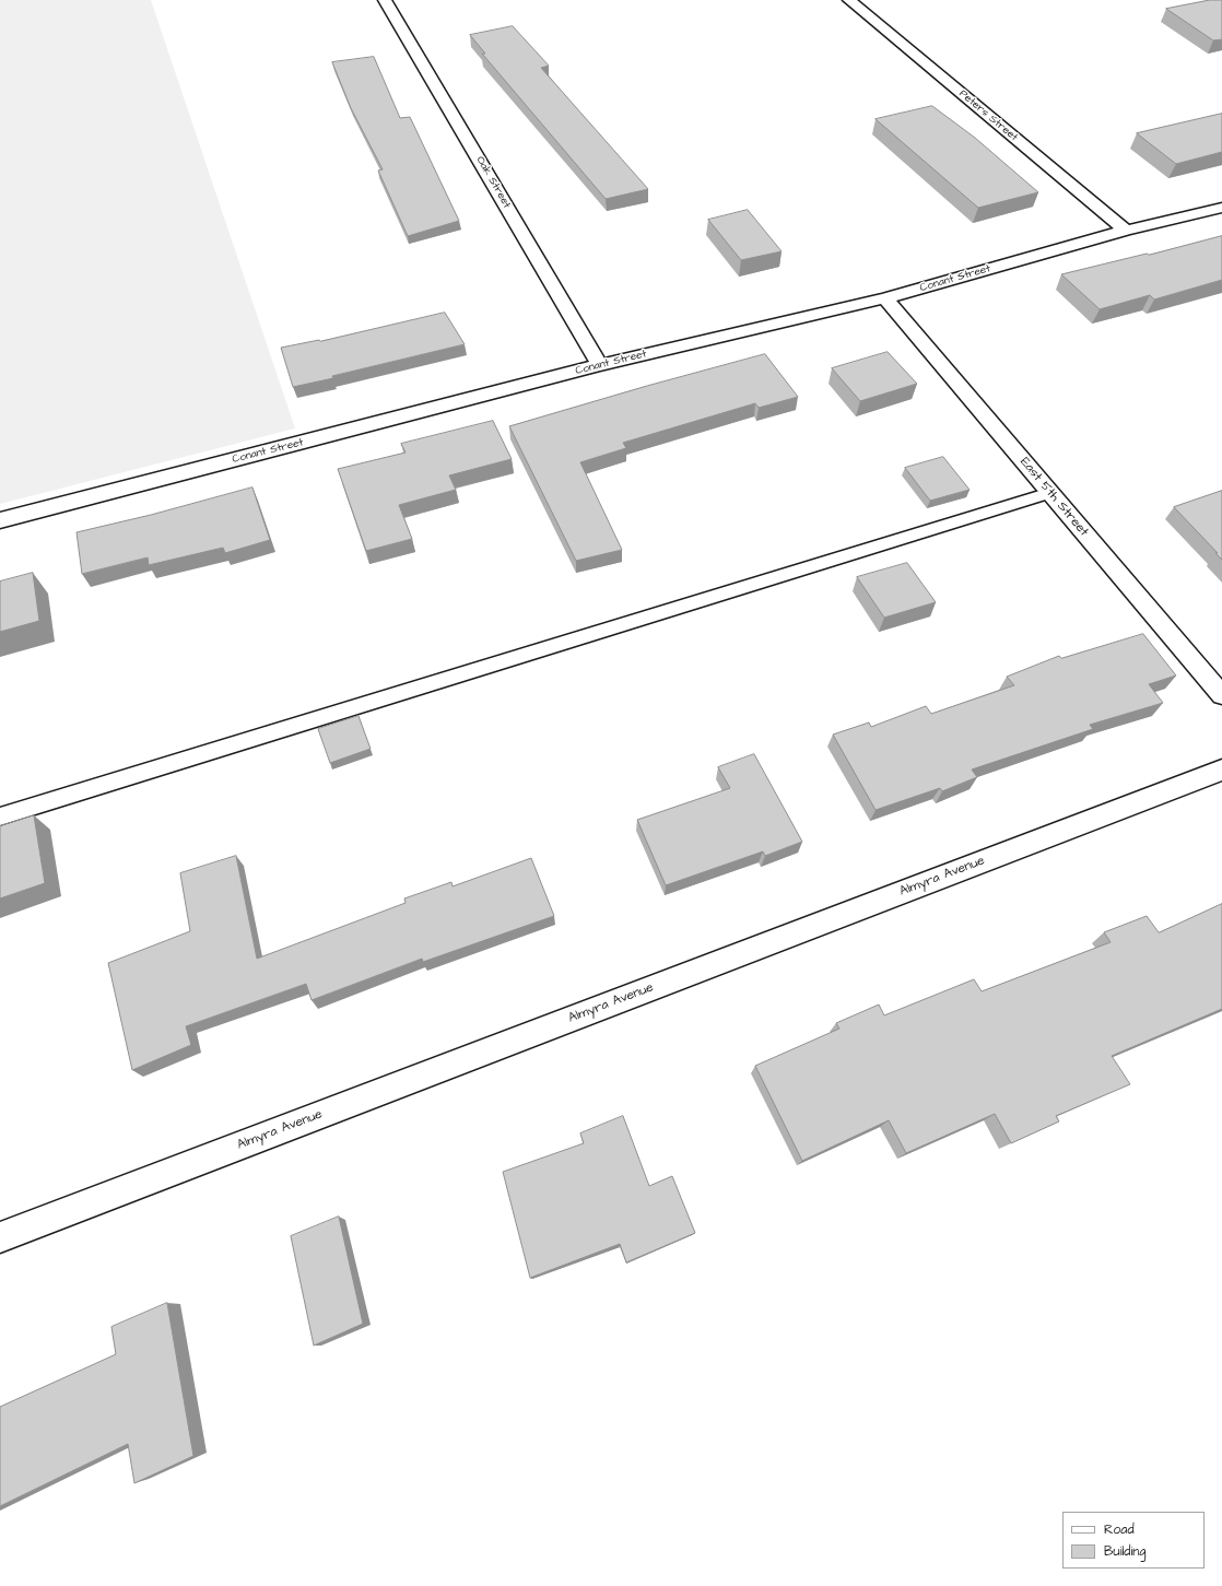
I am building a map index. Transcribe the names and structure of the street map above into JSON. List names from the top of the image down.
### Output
{
  "streets": {
    "street": [
      "Peters Street",
      "Oak Street",
      "Conant Street",
      "East 5th Street",
      "Almyra Avenue"
    ]
  },
  "crossings": [
    ["Peters Street", "Conant Street"],
    ["Oak Street", "Conant Street"],
    ["Conant Street", "East 5th Street"]
  ],
  "legend": ["Road", "Building"]
}
